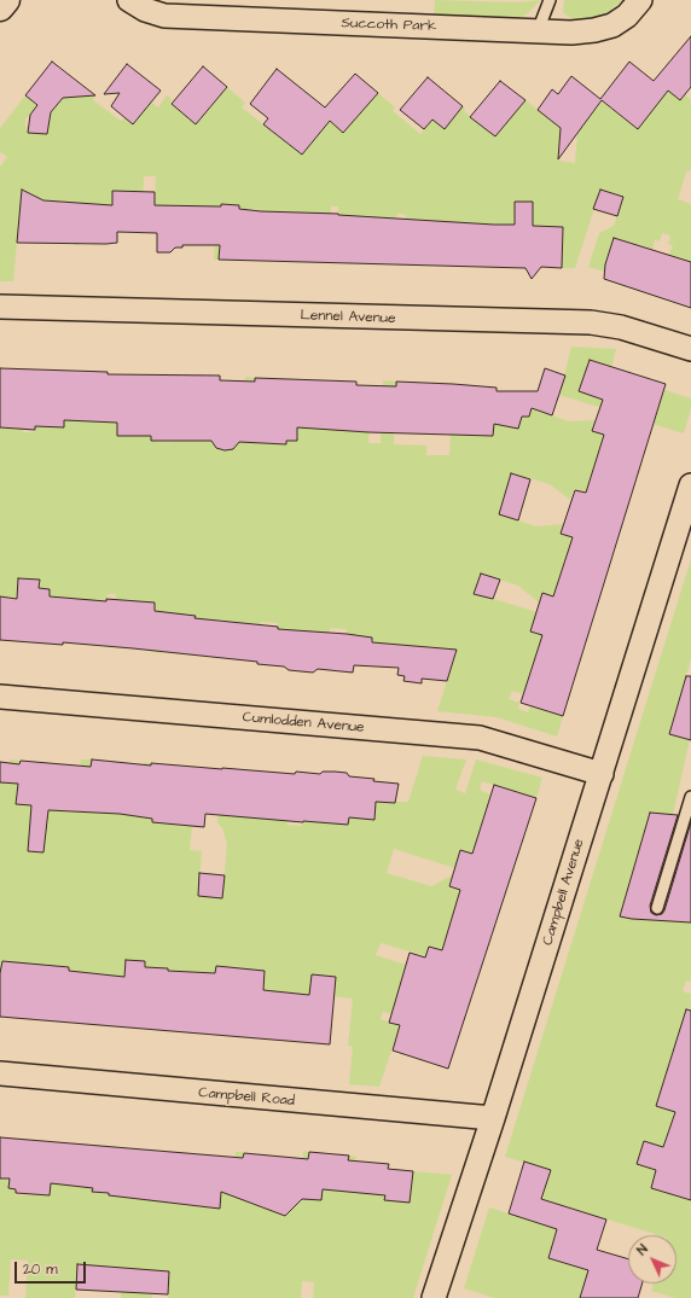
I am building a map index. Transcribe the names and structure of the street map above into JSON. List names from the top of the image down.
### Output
{
  "streets": {
    "street": [
      "Succoth Park",
      "Lennel Avenue",
      "Cumlodden Avenue",
      "Campbell Avenue",
      "Campbell Road"
    ]
  },
  "crossings": [
    ["Cumlodden Avenue", "Campbell Avenue"],
    ["Campbell Avenue", "Campbell Road"]
  ],
  "scale_bar": "20 m",
  "north": "top left"
}
